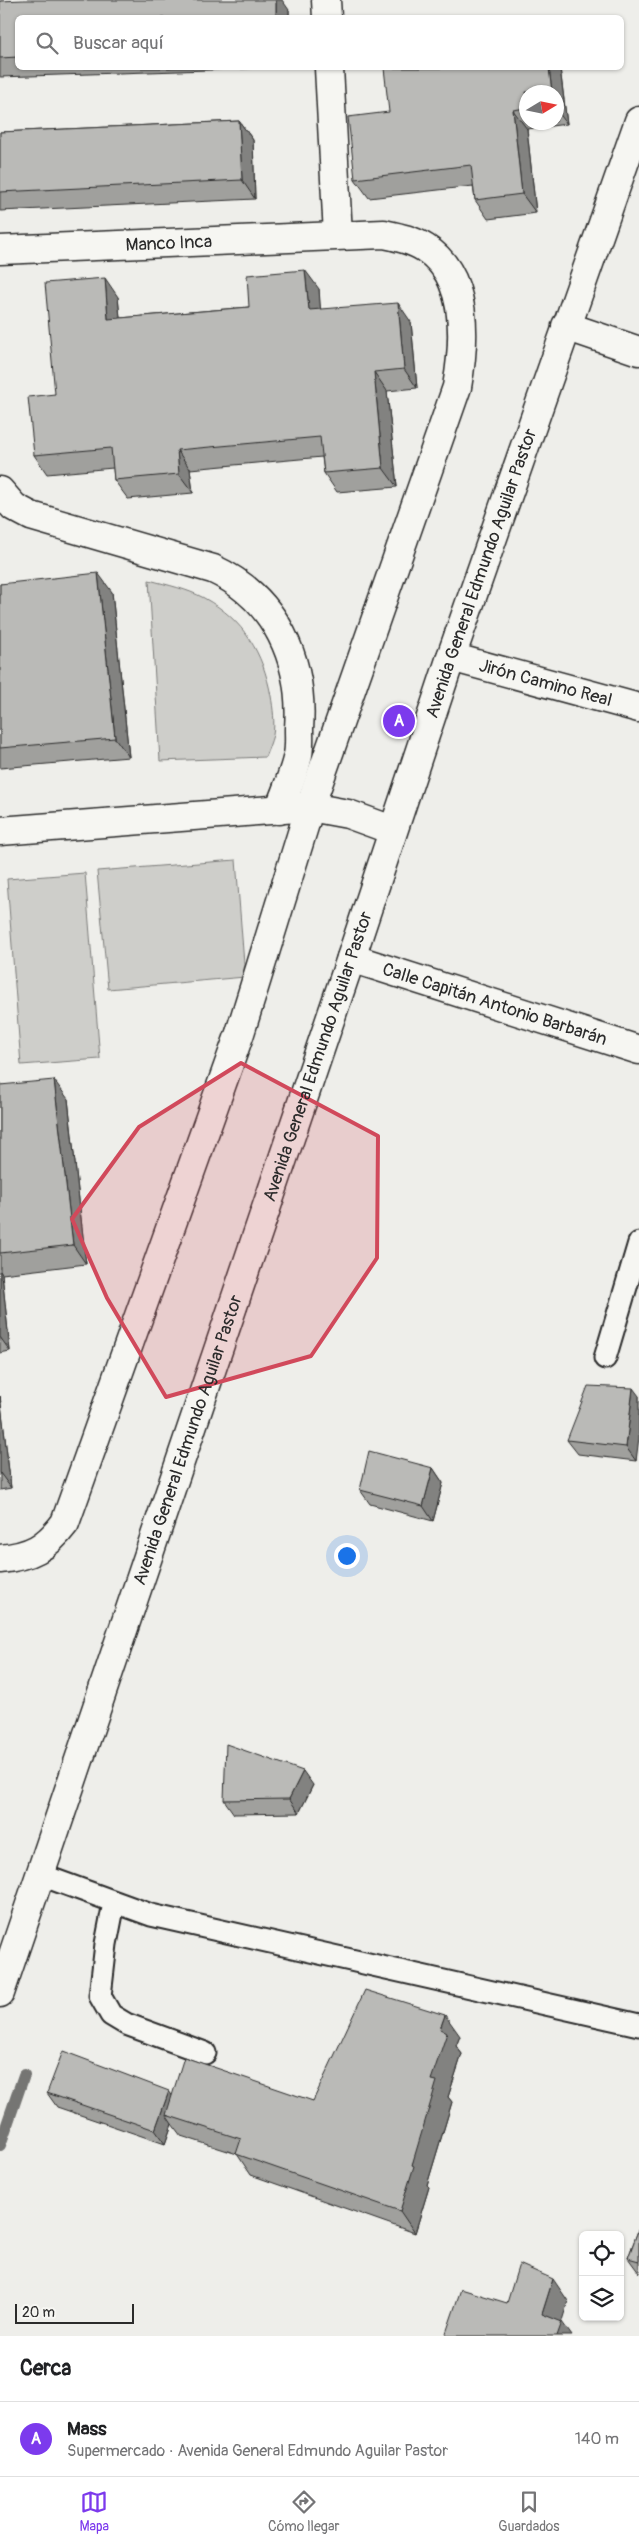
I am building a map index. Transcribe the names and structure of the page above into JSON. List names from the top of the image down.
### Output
{
  "streets": {
    "street": [
      "Manco Inca",
      "Avenida General Edmundo Aguilar Pastor",
      "Jirón Camino Real",
      "Calle Capitán Antonio Barbarán"
    ]
  },
  "crossings": [
    ["Avenida General Edmundo Aguilar Pastor", "Jirón Camino Real"],
    ["Avenida General Edmundo Aguilar Pastor", "Calle Capitán Antonio Barbarán"]
  ],
  "scale_bar": "20 m",
  "north": "right",
  "page": {
    "search": "Buscar aquí",
    "pins": "A",
    "scale": "20 m",
    "heading": "Cerca",
    "list": [
      {
        "mark": "A",
        "name": "Mass",
        "note": "Supermercado · Avenida General Edmundo Aguilar Pastor",
        "value": "140 m"
      }
    ],
    "nav": ["Mapa", "Cómo llegar", "Guardados"]
  }
}
